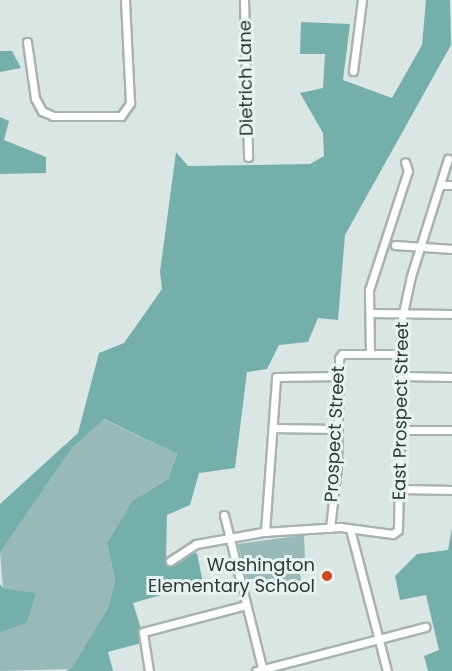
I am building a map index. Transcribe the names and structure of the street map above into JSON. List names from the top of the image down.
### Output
{
  "streets": {
    "street": ["Dietrich Lane", "East Prospect Street", "Prospect Street"]
  },
  "places": ["Washington Elementary School"]
}
